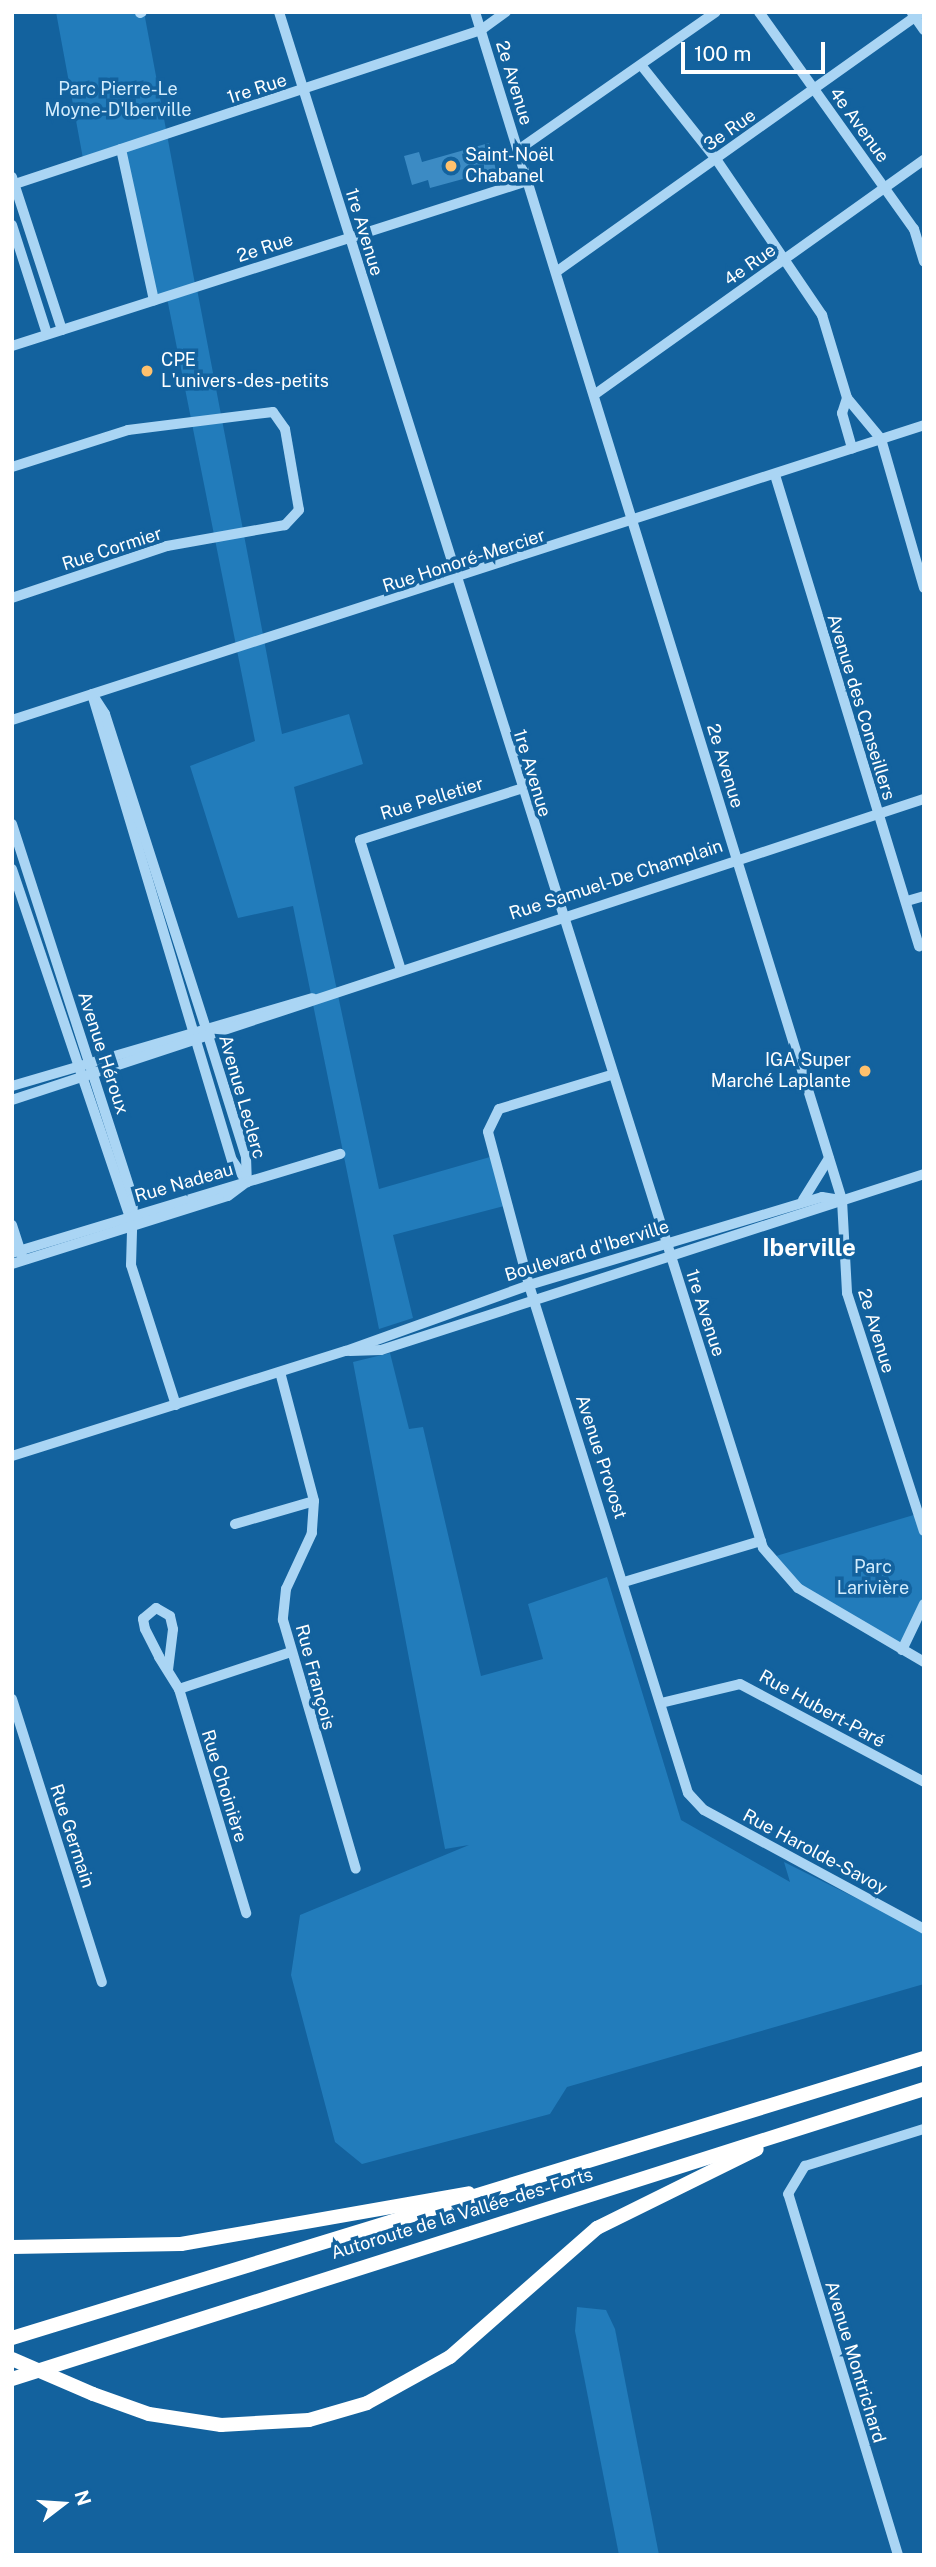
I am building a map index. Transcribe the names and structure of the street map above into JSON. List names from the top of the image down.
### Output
{
  "streets": {
    "highway": ["Autoroute de la Vallée-des-Forts"],
    "street": [
      "2e Avenue",
      "1re Rue",
      "4e Avenue",
      "3e Rue",
      "1re Avenue",
      "2e Rue",
      "4e Rue",
      "Rue Cormier",
      "Rue Honoré-Mercier",
      "Avenue des Conseillers",
      "Rue Pelletier",
      "Rue Samuel-De Champlain",
      "Avenue Héroux",
      "Avenue Leclerc",
      "Rue Nadeau",
      "Boulevard d'Iberville",
      "Avenue Provost",
      "Rue François",
      "Rue Hubert-Paré",
      "Rue Choinière",
      "Rue Germain",
      "Rue Harolde-Savoy",
      "Avenue Montrichard"
    ]
  },
  "crossings": [
    ["2e Avenue", "1re Rue"],
    ["2e Avenue", "3e Rue"],
    ["2e Avenue", "2e Rue"],
    ["2e Avenue", "4e Rue"],
    ["2e Avenue", "Rue Honoré-Mercier"],
    ["2e Avenue", "Rue Samuel-De Champlain"],
    ["2e Avenue", "Boulevard d'Iberville"],
    ["1re Rue", "1re Avenue"],
    ["4e Avenue", "3e Rue"],
    ["4e Avenue", "4e Rue"],
    ["1re Avenue", "2e Rue"],
    ["1re Avenue", "Rue Honoré-Mercier"],
    ["1re Avenue", "Rue Pelletier"],
    ["1re Avenue", "Rue Samuel-De Champlain"],
    ["1re Avenue", "Boulevard d'Iberville"],
    ["1re Avenue", "Avenue Provost"],
    ["Rue Honoré-Mercier", "Avenue des Conseillers"],
    ["Rue Honoré-Mercier", "Avenue Leclerc"],
    ["Avenue des Conseillers", "Rue Samuel-De Champlain"],
    ["Rue Pelletier", "Rue Samuel-De Champlain"],
    ["Rue Samuel-De Champlain", "Avenue Héroux"],
    ["Rue Samuel-De Champlain", "Avenue Leclerc"],
    ["Avenue Héroux", "Rue Nadeau"],
    ["Avenue Héroux", "Boulevard d'Iberville"],
    ["Avenue Leclerc", "Rue Nadeau"],
    ["Boulevard d'Iberville", "Avenue Provost"],
    ["Boulevard d'Iberville", "Rue François"],
    ["Avenue Provost", "Rue Hubert-Paré"],
    ["Avenue Provost", "Rue Harolde-Savoy"]
  ],
  "districts": ["Iberville"],
  "parks": ["Parc Pierre-Le Moyne-D'lberville", "Parc Larivière"],
  "places": ["Saint-Noël Chabanel", "CPE L'univers-des-petits", "IGA Super Marché Laplante"],
  "scale_bar": "100 m",
  "north": "right"
}
